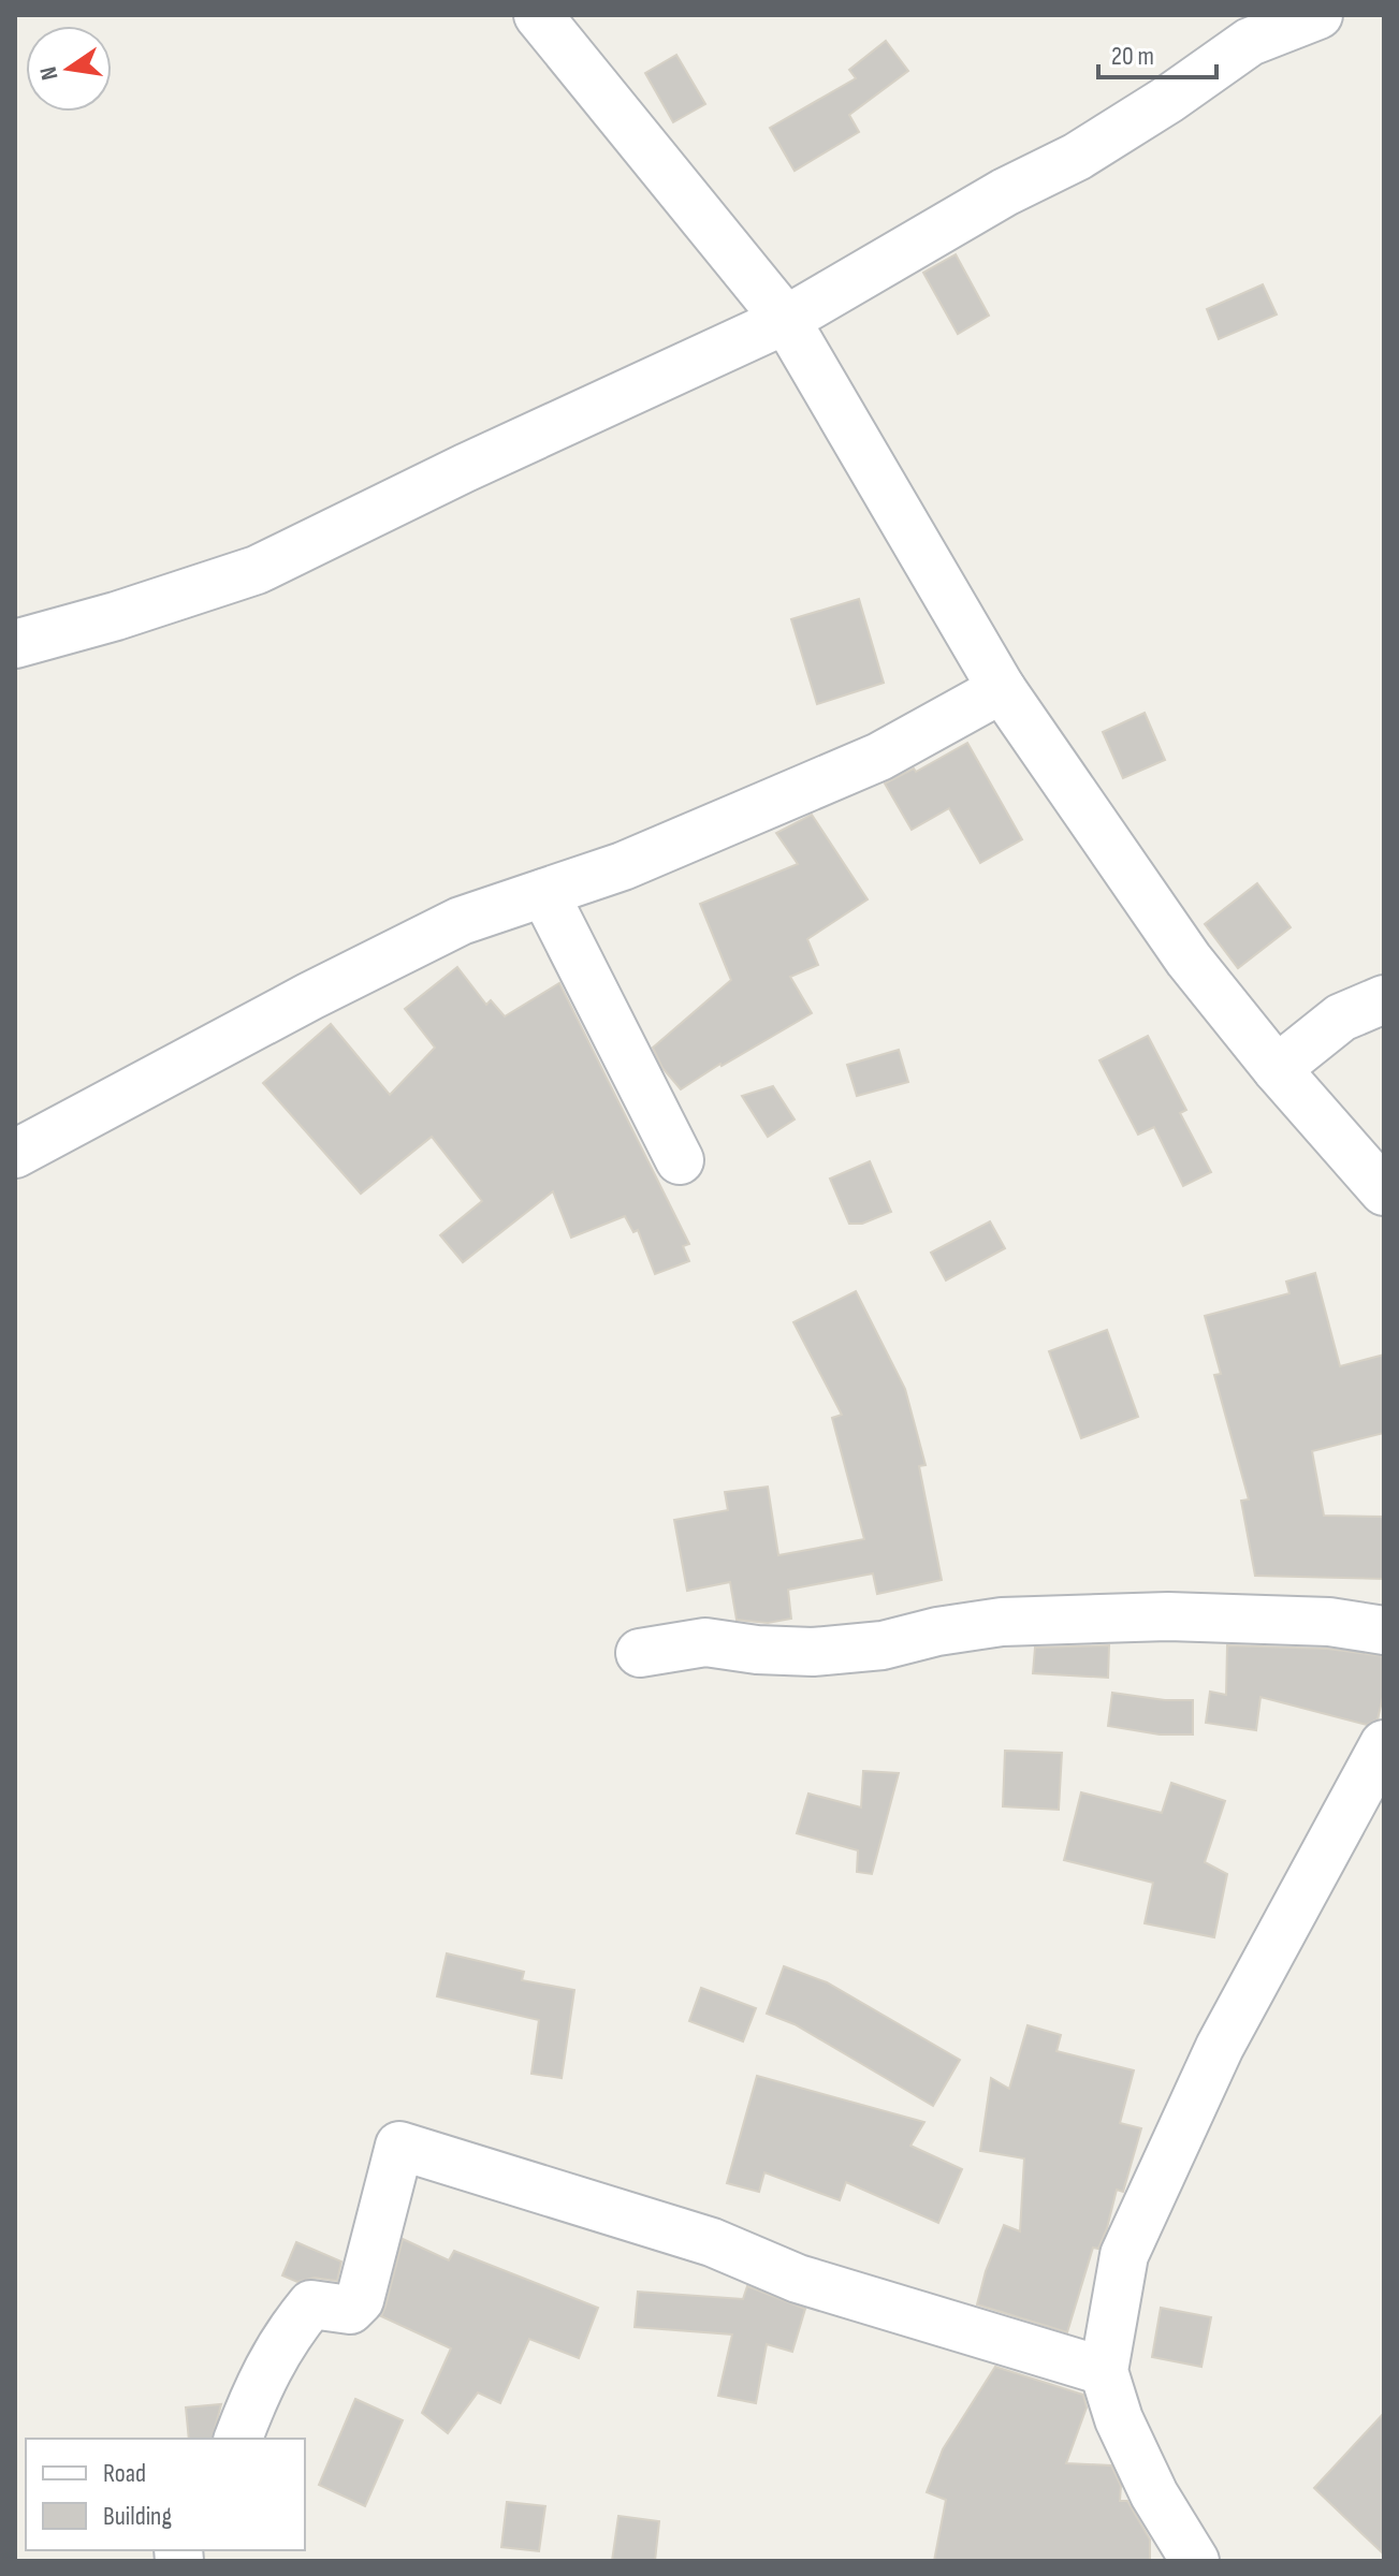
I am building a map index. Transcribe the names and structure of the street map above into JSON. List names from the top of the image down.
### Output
{
  "legend": ["Road", "Building"],
  "scale_bar": "20 m",
  "north": "left"
}
